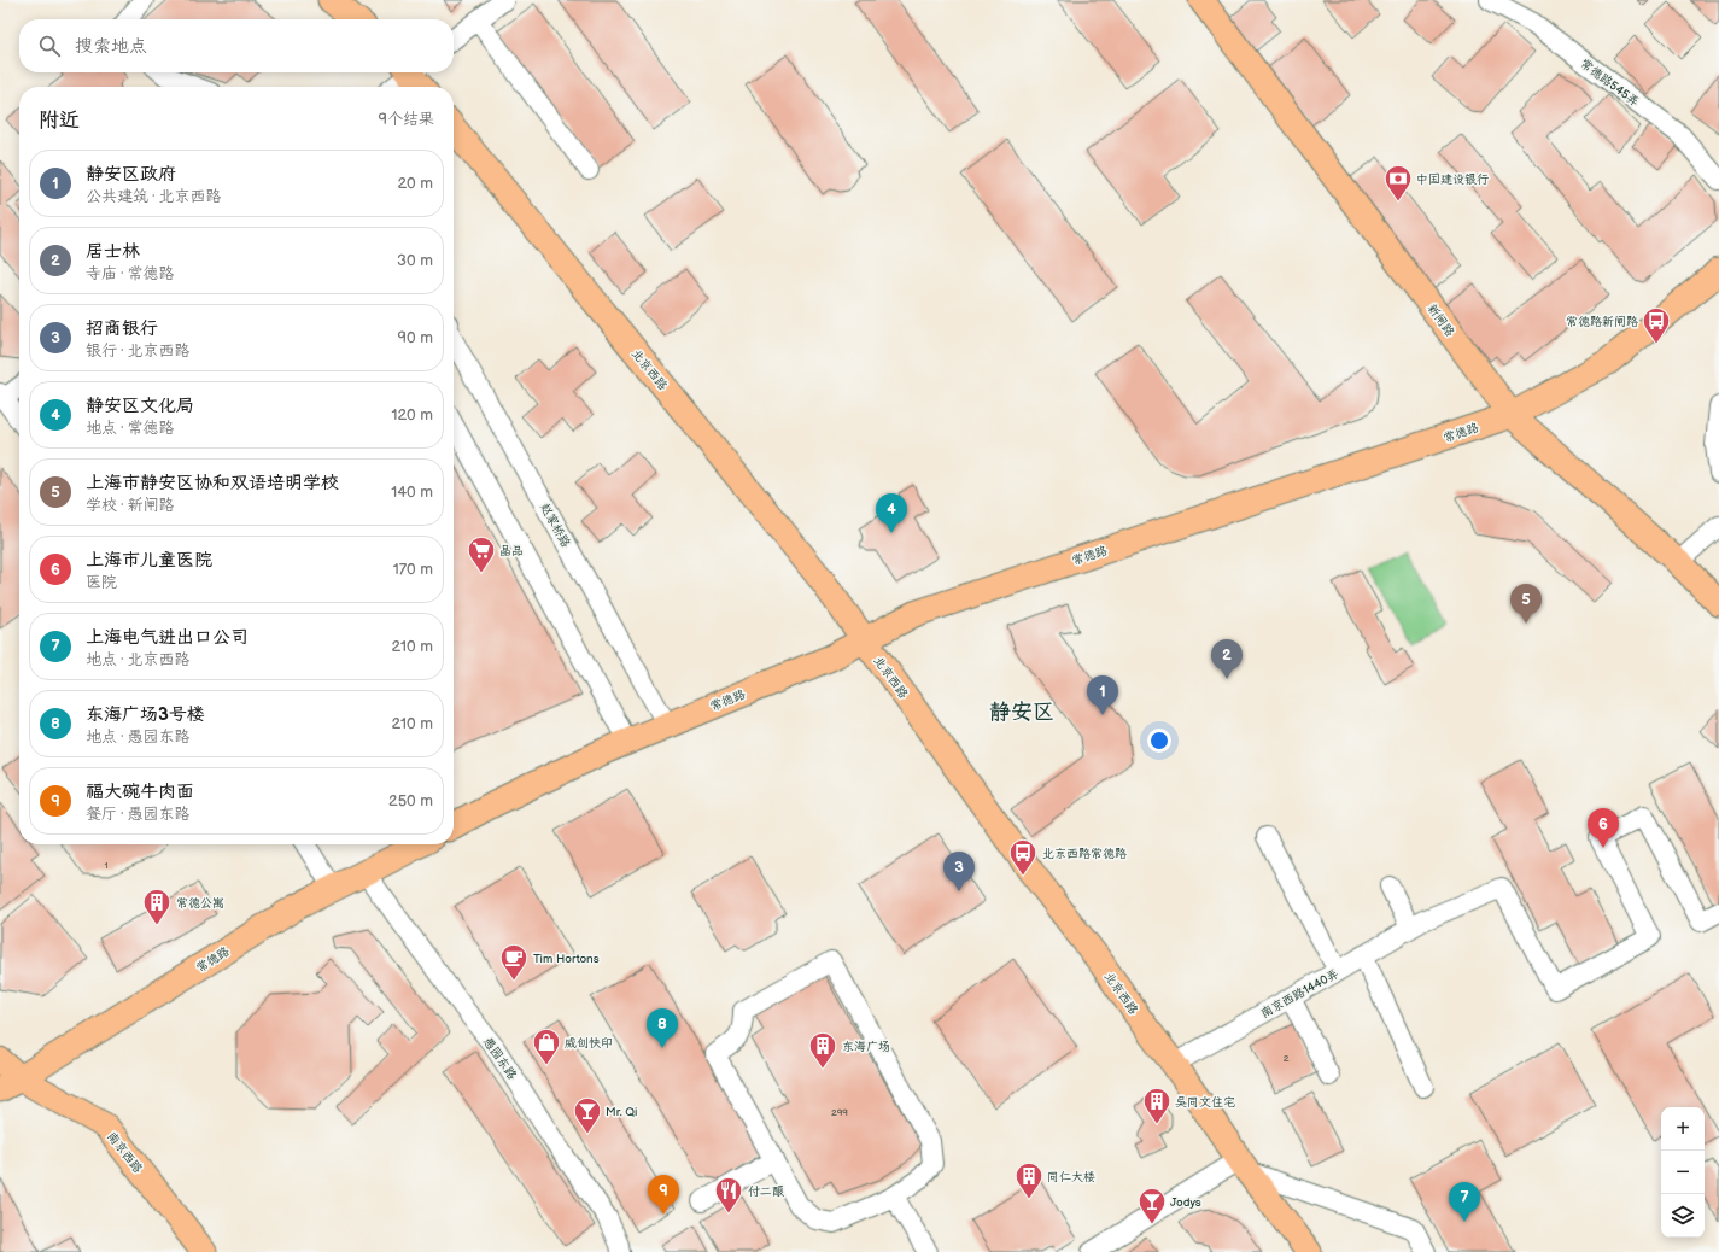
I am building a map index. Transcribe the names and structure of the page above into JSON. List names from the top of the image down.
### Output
{
  "streets": {
    "main road": [
      "新闸路",
      "北京西路",
      "常德路",
      "南京西路"
    ],
    "street": [
      "常德路545弄",
      "赵家桥路",
      "南京西路1440弄",
      "愚园东路"
    ]
  },
  "crossings": [
    ["新闸路", "常德路"],
    ["北京西路", "常德路"],
    ["北京西路", "南京西路1440弄"],
    ["常德路", "赵家桥路"],
    ["常德路", "愚园东路"],
    ["常德路", "南京西路"]
  ],
  "districts": ["静安区"],
  "places": {
    "bank": ["中国建设银行"],
    "bus stop": ["常德路新闸路", "北京西路常德路"],
    "supermarket": ["晶品"],
    "building": [
      "常德公寓",
      "东海广场",
      "吴同文住宅",
      "同仁大楼"
    ],
    "cafe": ["Tim Hortons"],
    "shop": ["威创快印"],
    "bar": ["Mr. Qi", "Jodys"],
    "restaurant": ["付二酿"]
  },
  "house_numbers": ["1", "2", "299"],
  "page": {
    "search": "搜索地点",
    "heading": ["附近", "9个结果"],
    "list": [
      {
        "mark": "1",
        "name": "静安区政府",
        "note": "公共建筑 · 北京西路",
        "value": "20 m"
      },
      {
        "mark": "2",
        "name": "居士林",
        "note": "寺庙 · 常德路",
        "value": "30 m"
      },
      {
        "mark": "3",
        "name": "招商银行",
        "note": "银行 · 北京西路",
        "value": "90 m"
      },
      {
        "mark": "4",
        "name": "静安区文化局",
        "note": "地点 · 常德路",
        "value": "120 m"
      },
      {
        "mark": "5",
        "name": "上海市静安区协和双语培明学校",
        "note": "学校 · 新闸路",
        "value": "140 m"
      },
      {
        "mark": "6",
        "name": "上海市儿童医院",
        "note": "医院",
        "value": "170 m"
      },
      {
        "mark": "7",
        "name": "上海电气进出口公司",
        "note": "地点 · 北京西路",
        "value": "210 m"
      },
      {
        "mark": "8",
        "name": "东海广场3号楼",
        "note": "地点 · 愚园东路",
        "value": "210 m"
      },
      {
        "mark": "9",
        "name": "福大碗牛肉面",
        "note": "餐厅 · 愚园东路",
        "value": "250 m"
      }
    ],
    "pins": [
      "4",
      "5",
      "2",
      "1",
      "6",
      "3",
      "8",
      "9",
      "7"
    ],
    "map_buttons": ["+", "−"]
  }
}
